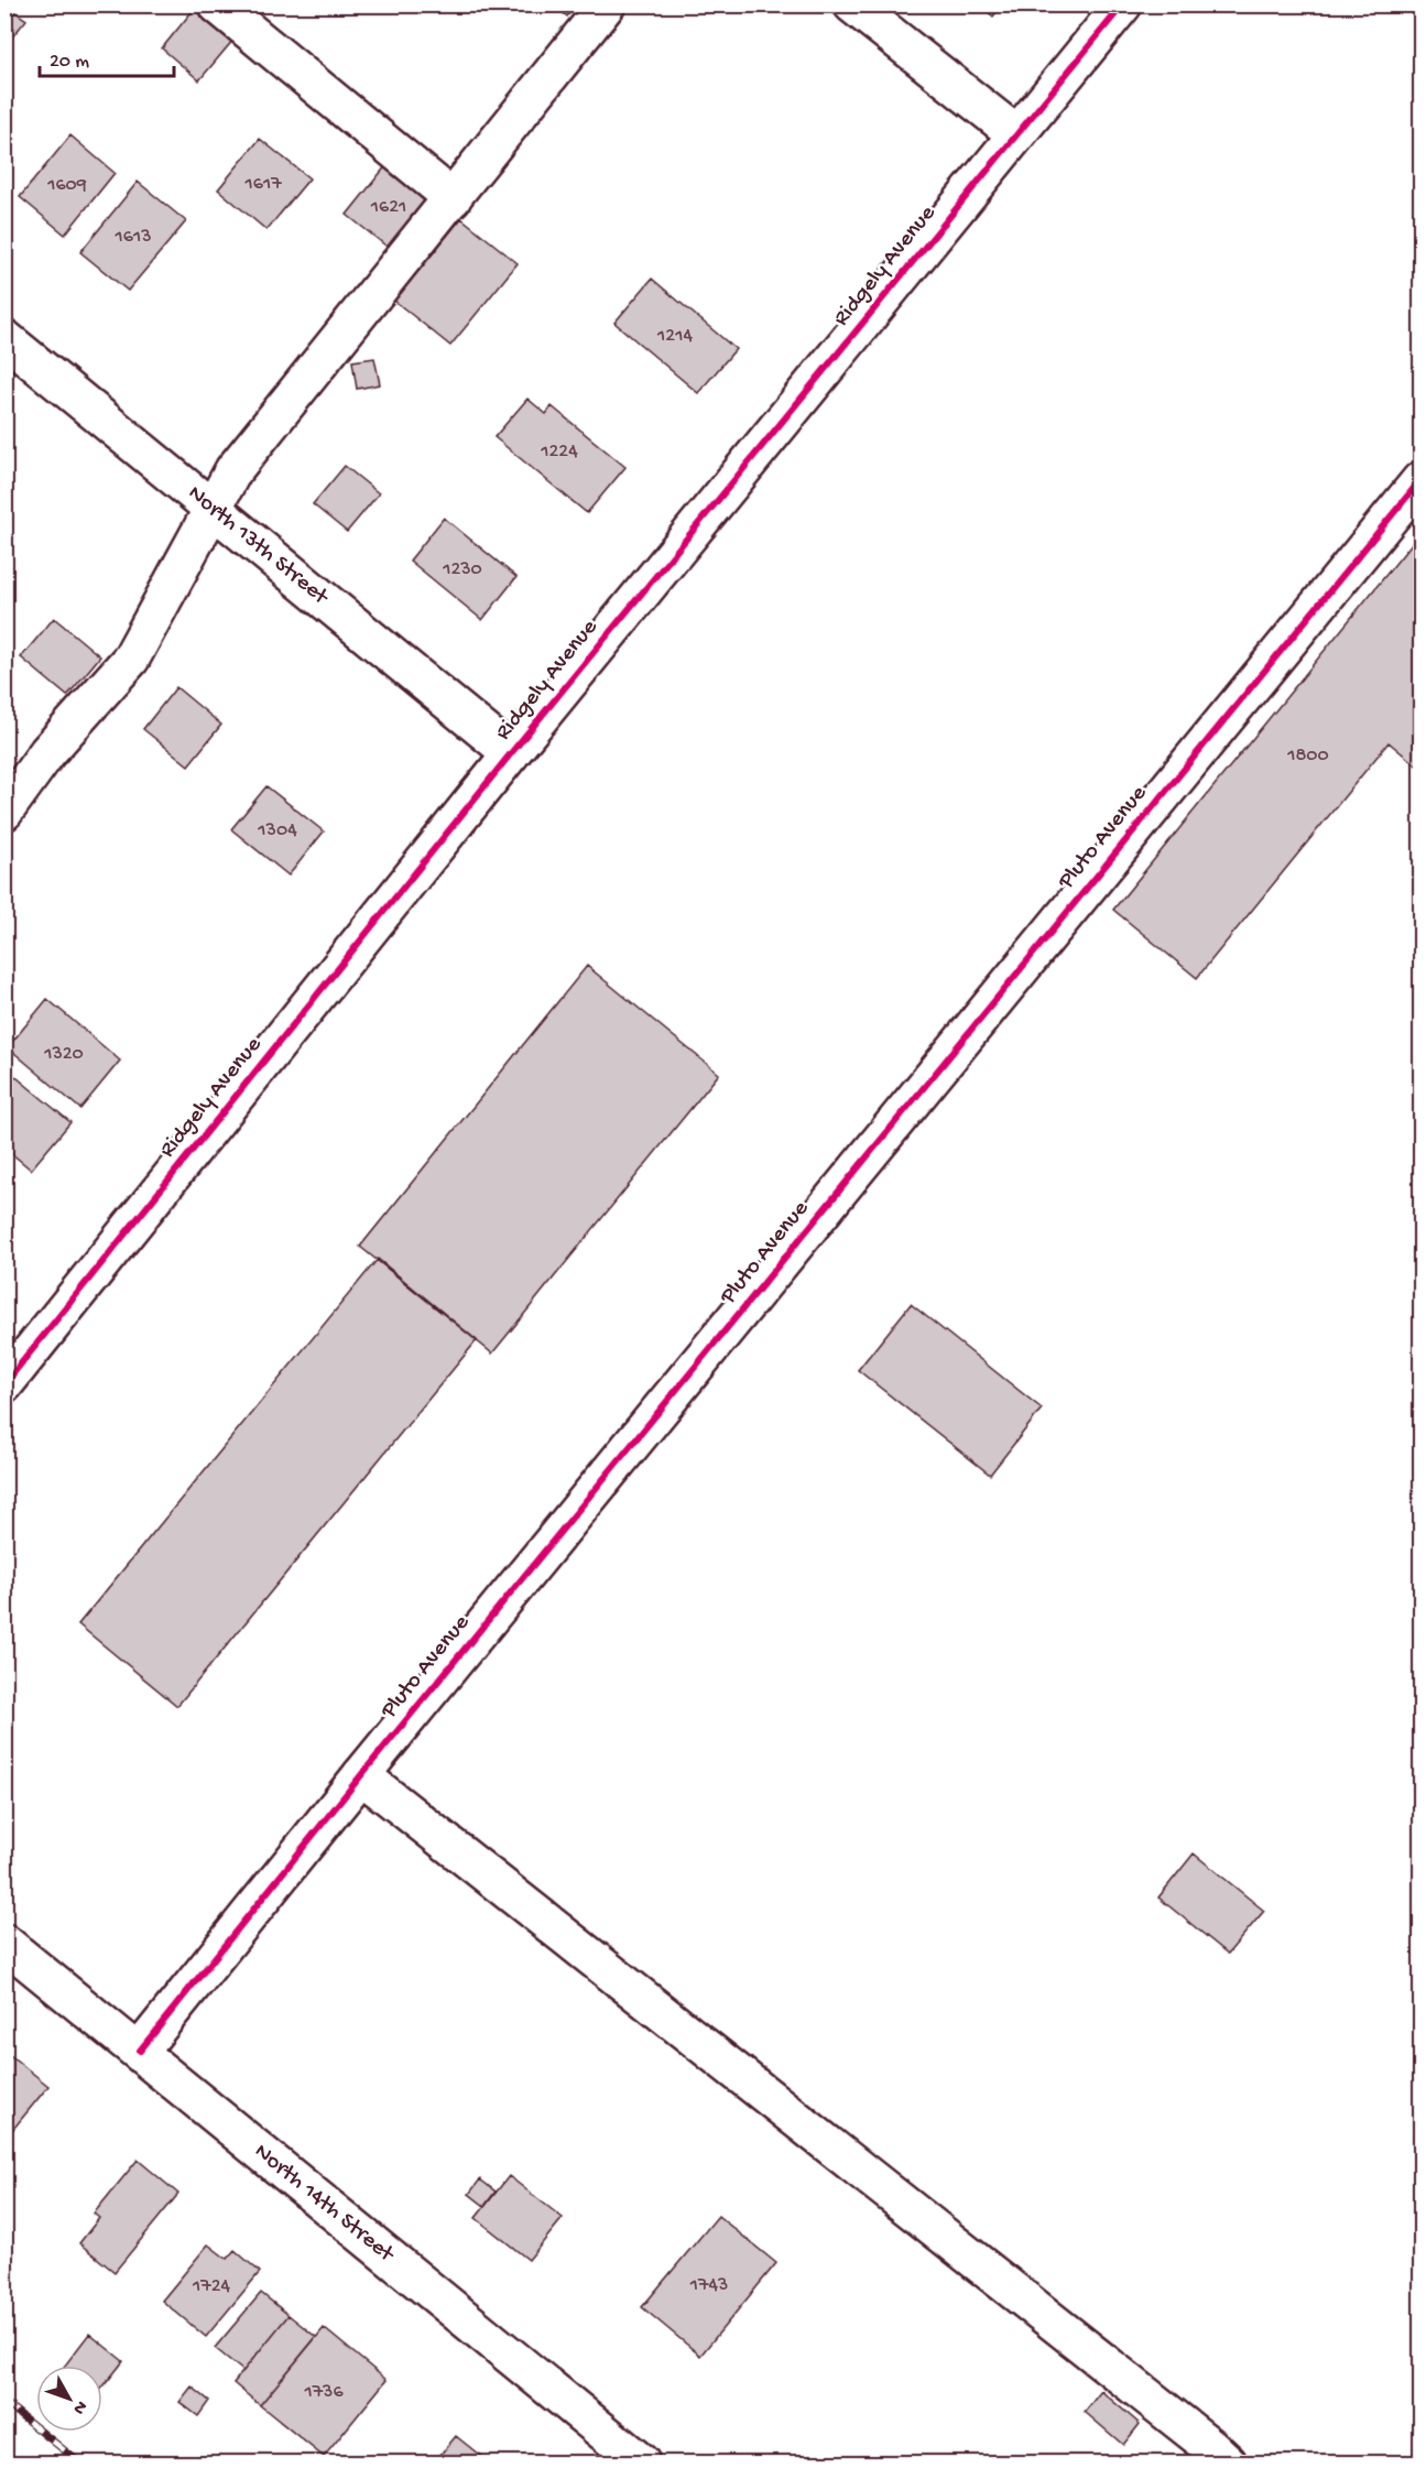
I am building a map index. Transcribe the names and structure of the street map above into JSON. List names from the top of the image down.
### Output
{
  "streets": {
    "street": [
      "Ridgely Avenue",
      "North 13th Street",
      "Pluto Avenue",
      "North 14th Street"
    ]
  },
  "crossings": [
    ["Ridgely Avenue", "North 13th Street"],
    ["Pluto Avenue", "North 14th Street"]
  ],
  "house_numbers": [
    "1617",
    "1609",
    "1621",
    "1613",
    "1214",
    "1224",
    "1230",
    "1800",
    "1304",
    "1320",
    "1743",
    "1724",
    "1736"
  ],
  "scale_bar": "20 m",
  "north": "bottom right"
}
